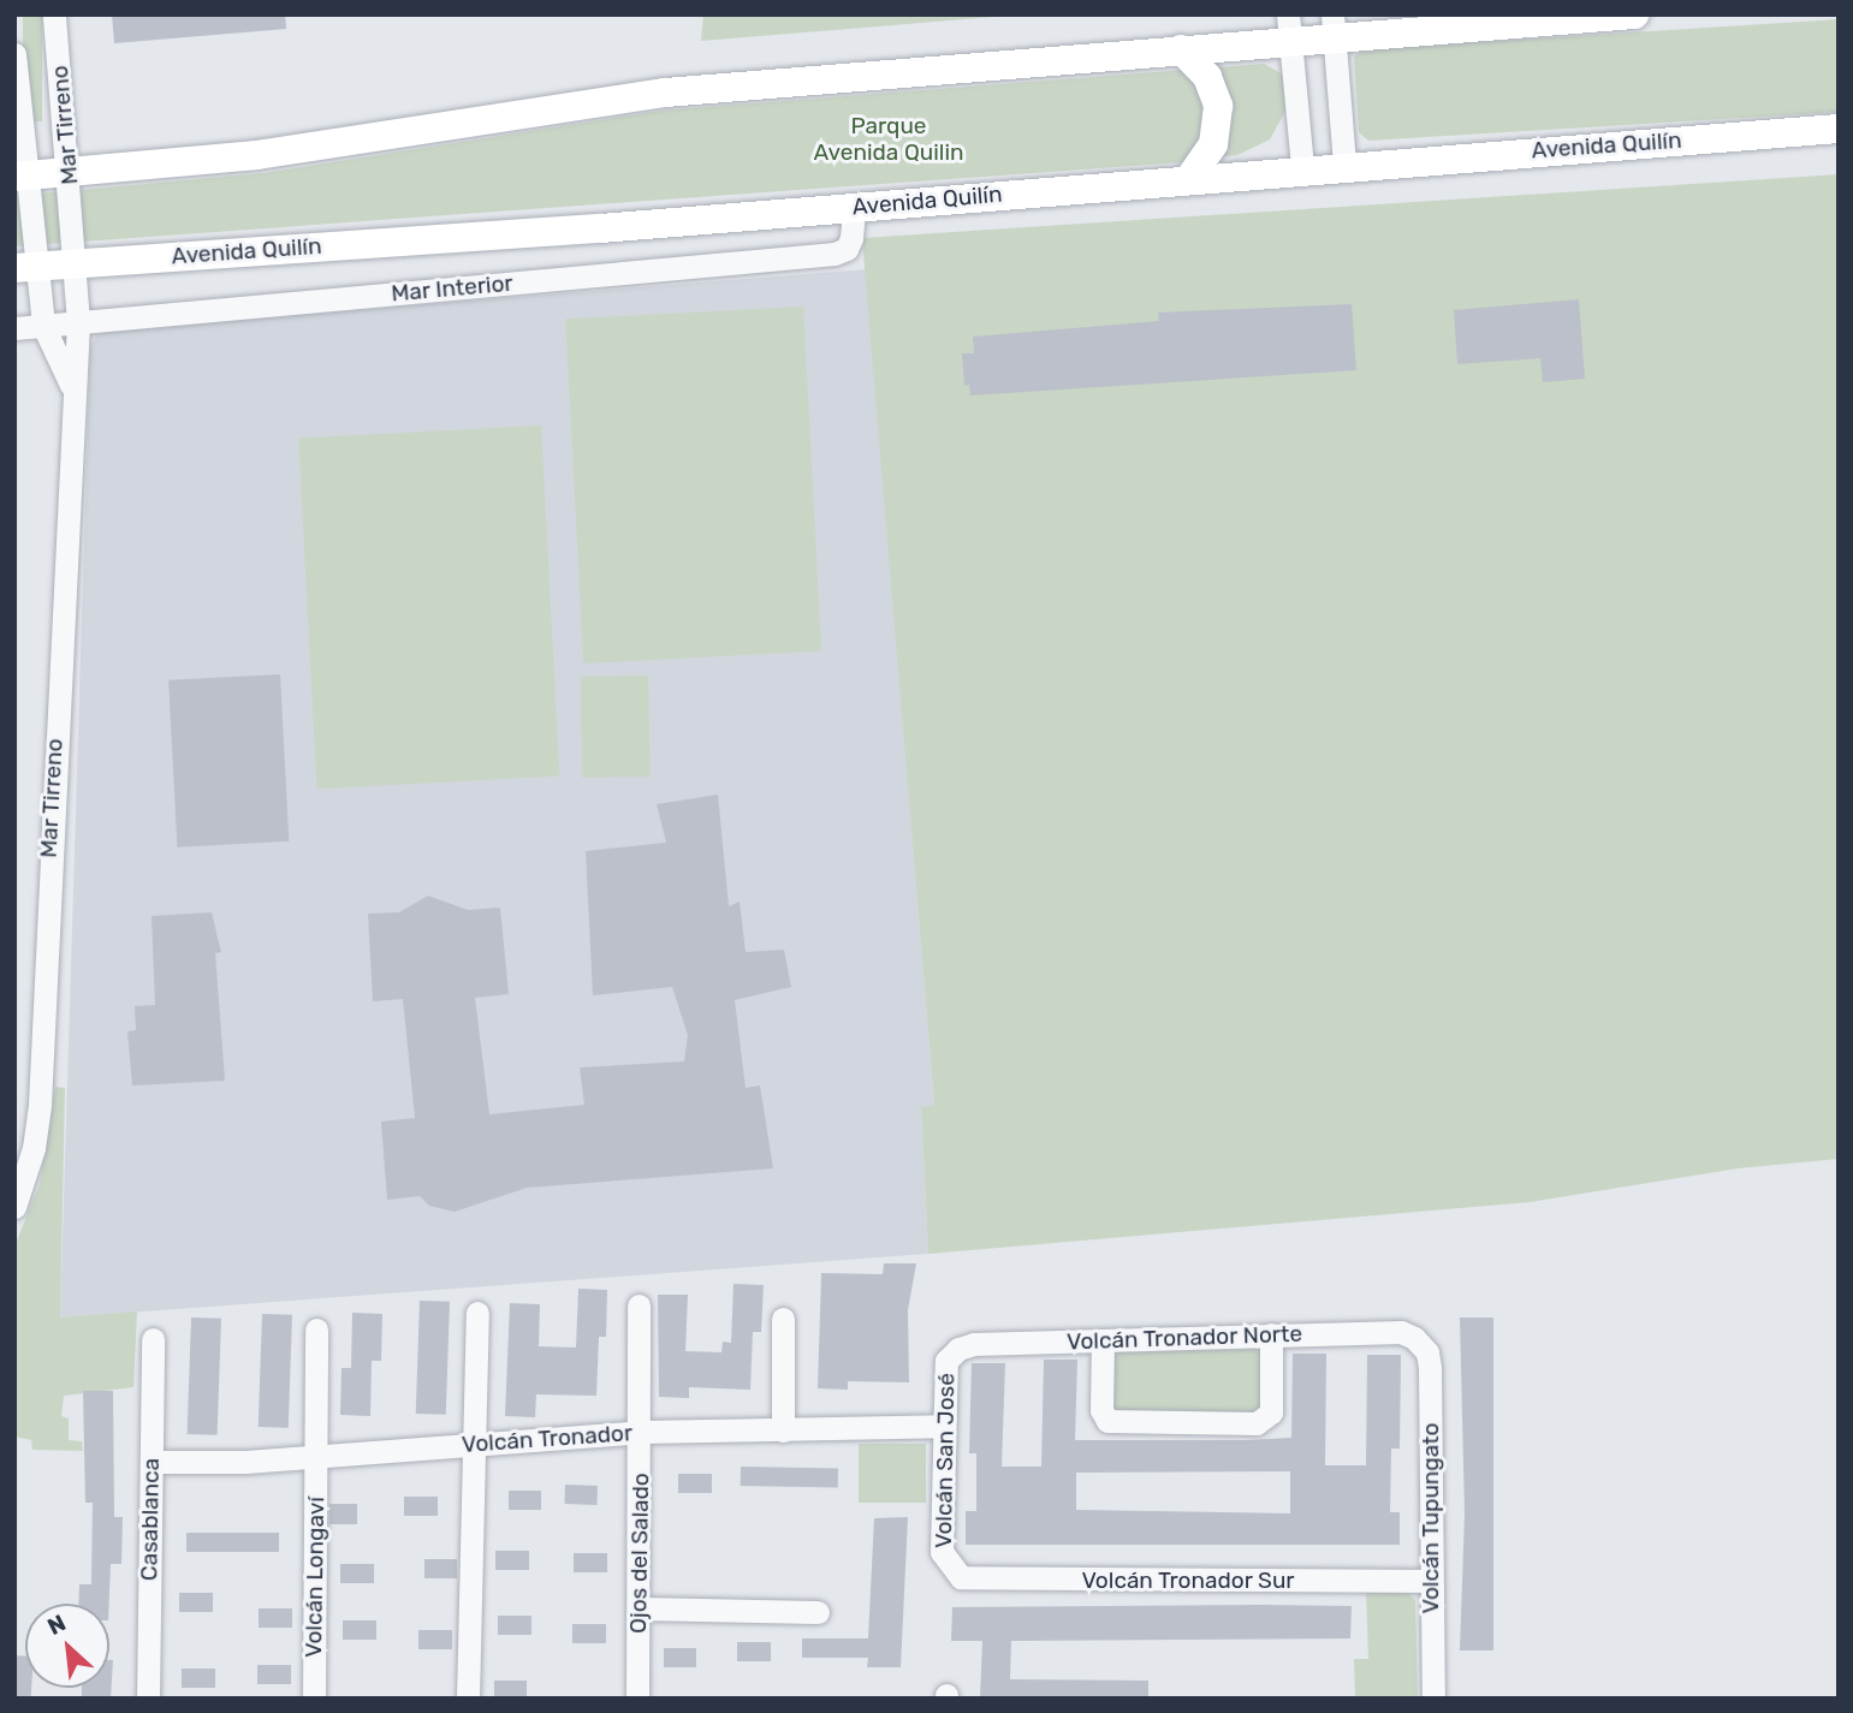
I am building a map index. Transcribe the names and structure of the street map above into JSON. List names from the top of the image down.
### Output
{
  "streets": {
    "main road": ["Avenida Quilín"],
    "street": [
      "Mar Tirreno",
      "Mar Interior",
      "Volcán Tronador Norte",
      "Volcán Tronador",
      "Volcán San José",
      "Volcán Tupungato",
      "Casablanca",
      "Ojos del Salado",
      "Volcán Longaví",
      "Volcán Tronador Sur"
    ]
  },
  "crossings": [
    ["Mar Tirreno", "Avenida Quilín"],
    ["Mar Tirreno", "Mar Interior"],
    ["Avenida Quilín", "Mar Interior"],
    ["Volcán Tronador Norte", "Volcán San José"],
    ["Volcán Tronador Norte", "Volcán Tupungato"],
    ["Volcán Tronador", "Volcán San José"],
    ["Volcán Tronador", "Casablanca"],
    ["Volcán Tronador", "Ojos del Salado"],
    ["Volcán Tronador", "Volcán Longaví"],
    ["Volcán San José", "Volcán Tronador Sur"],
    ["Volcán Tupungato", "Volcán Tronador Sur"]
  ],
  "parks": ["Parque Avenida Quilin"],
  "north": "top left"
}
